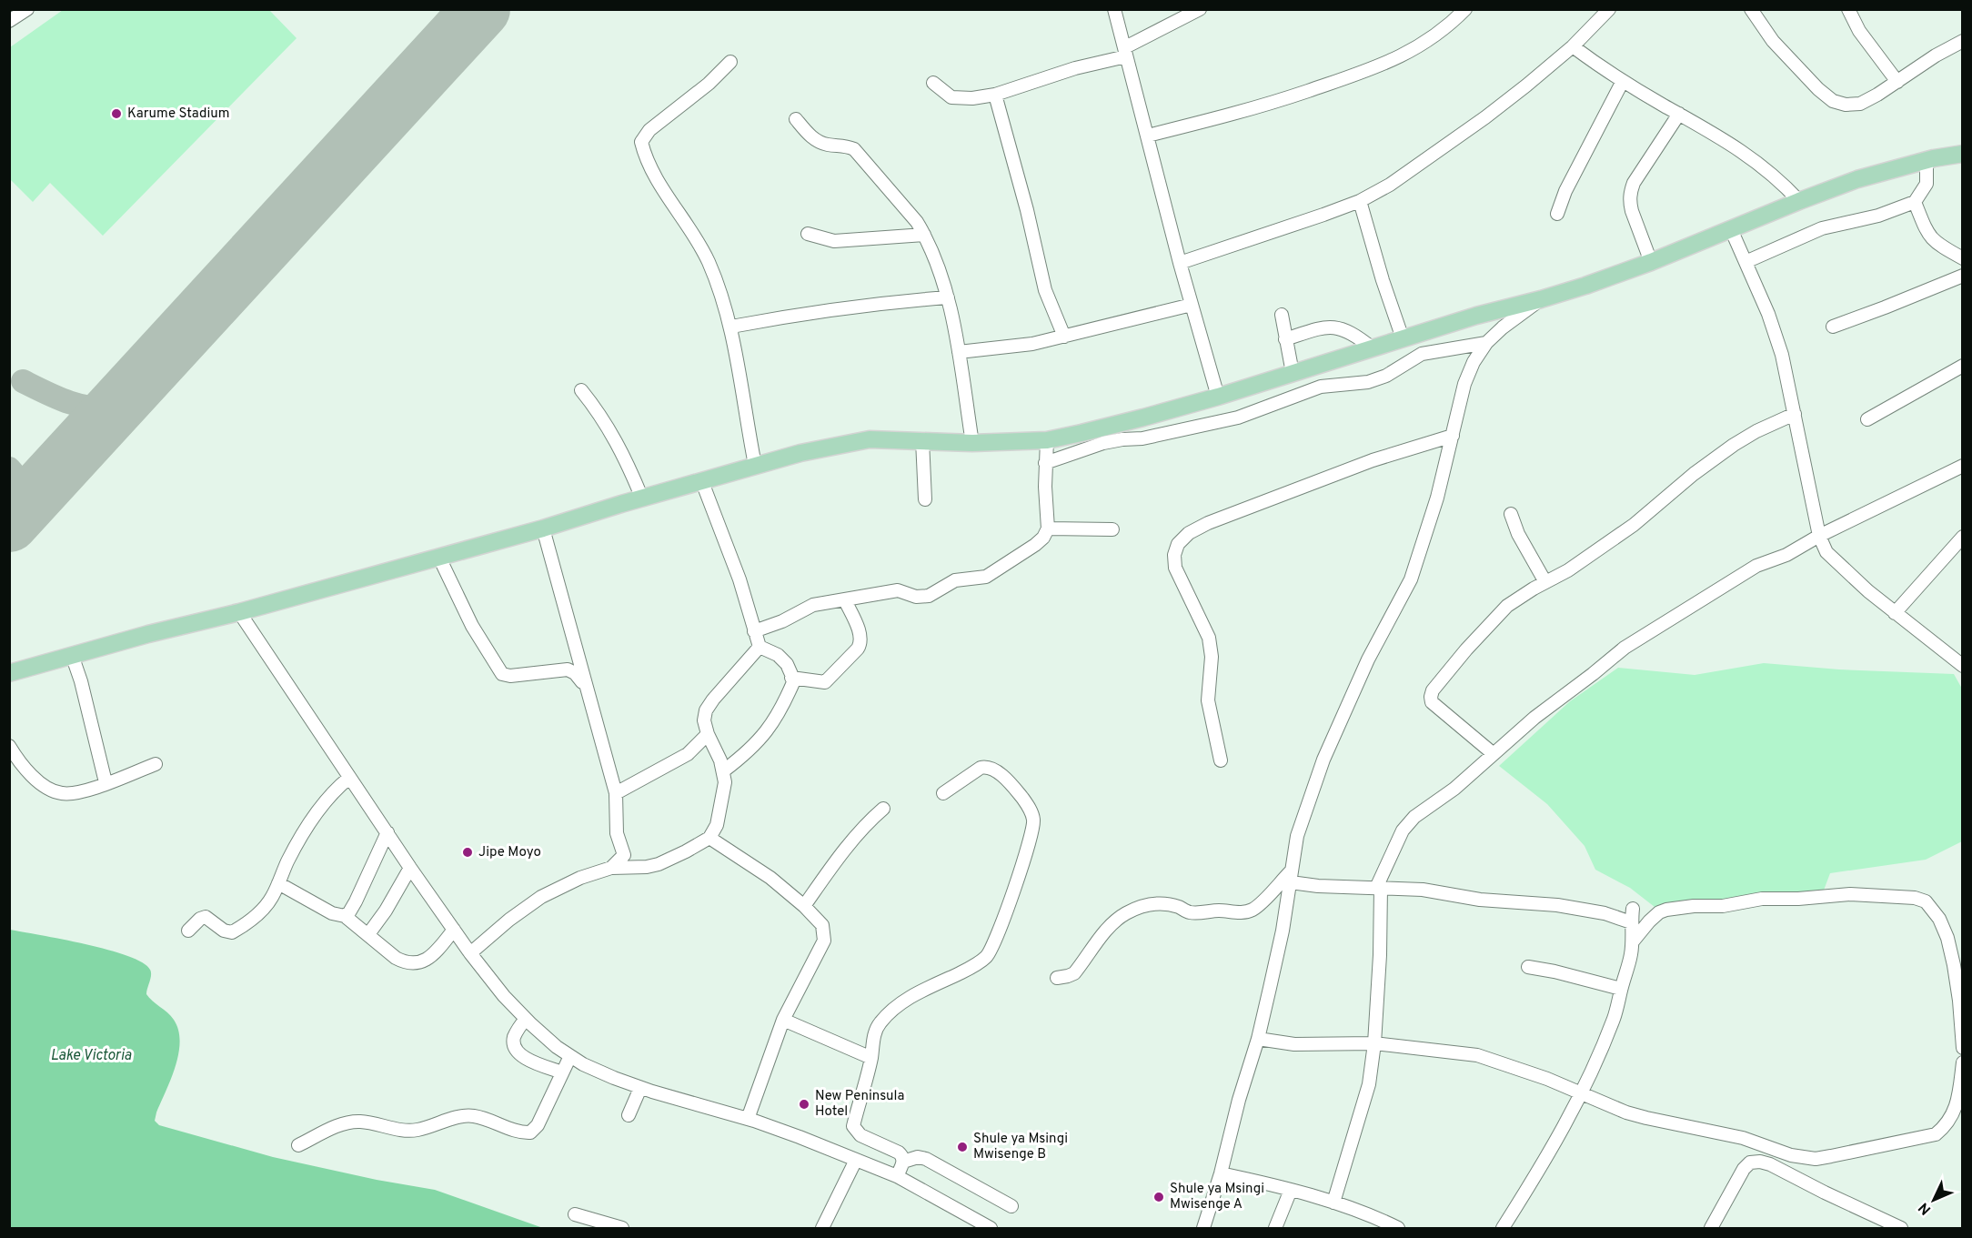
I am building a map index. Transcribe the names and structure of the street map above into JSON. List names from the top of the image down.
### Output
{
  "water": ["Lake Victoria"],
  "places": [
    "Karume Stadium",
    "Jipe Moyo",
    "New Peninsula Hotel",
    "Shule ya Msingi Mwisenge B",
    "Shule ya Msingi Mwisenge A"
  ],
  "north": "bottom left"
}
